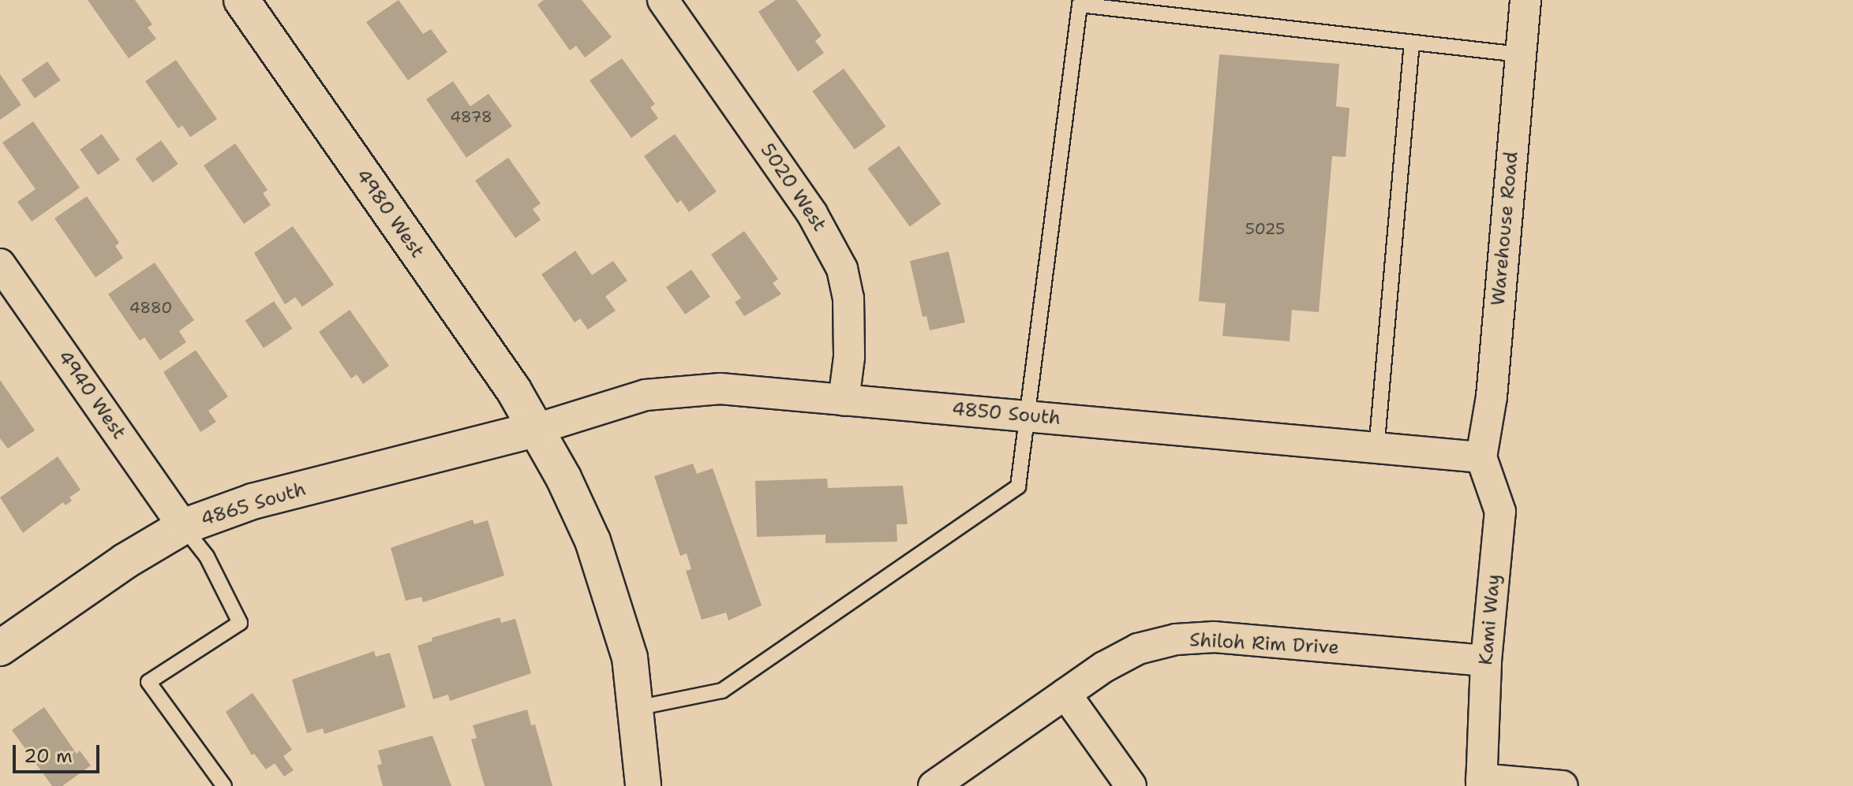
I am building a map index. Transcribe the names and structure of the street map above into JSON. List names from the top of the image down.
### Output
{
  "streets": {
    "street": [
      "5020 West",
      "4980 West",
      "Warehouse Road",
      "4940 West",
      "4850 South",
      "4865 South",
      "Kami Way",
      "Shiloh Rim Drive"
    ]
  },
  "crossings": [
    ["5020 West", "4850 South"],
    ["4980 West", "4850 South"],
    ["4980 West", "4865 South"],
    ["Warehouse Road", "4850 South"],
    ["Warehouse Road", "Kami Way"],
    ["4940 West", "4865 South"],
    ["4850 South", "4865 South"],
    ["4850 South", "Kami Way"],
    ["Kami Way", "Shiloh Rim Drive"]
  ],
  "house_numbers": ["4878", "5025", "4880"],
  "scale_bar": "20 m"
}
